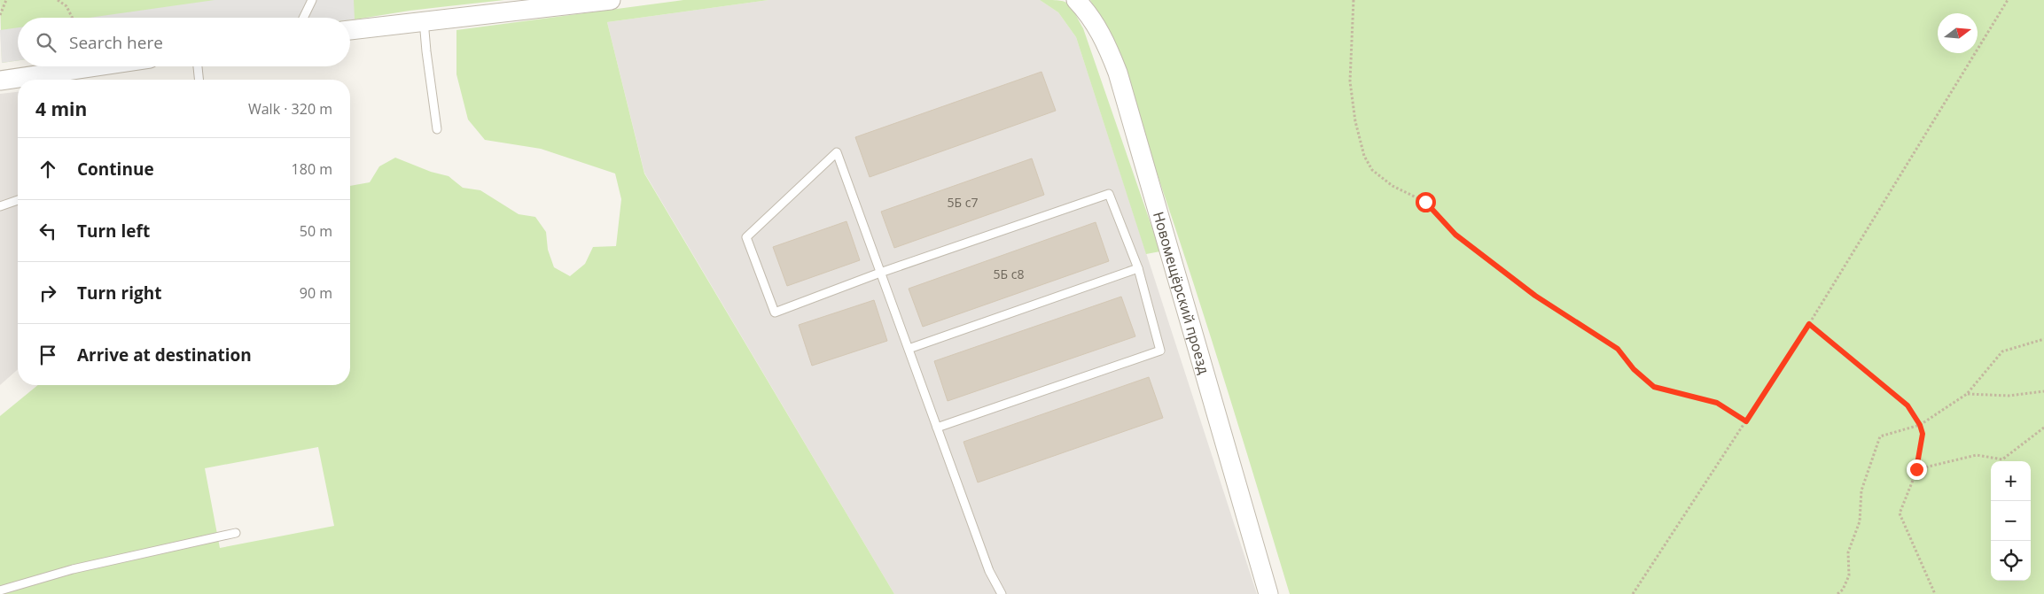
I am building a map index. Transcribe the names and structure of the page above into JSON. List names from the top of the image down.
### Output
{
  "streets": {
    "street": ["Новомещёрский проезд"]
  },
  "house_numbers": ["5Б с7", "5Б с8"],
  "north": "right",
  "page": {
    "search": "Search here",
    "heading": ["4 min", "Walk · 320 m"],
    "list": [
      ["Continue", "180 m"],
      ["Turn left", "50 m"],
      ["Turn right", "90 m"],
      "Arrive at destination"
    ],
    "map_buttons": ["+", "−"]
  }
}
